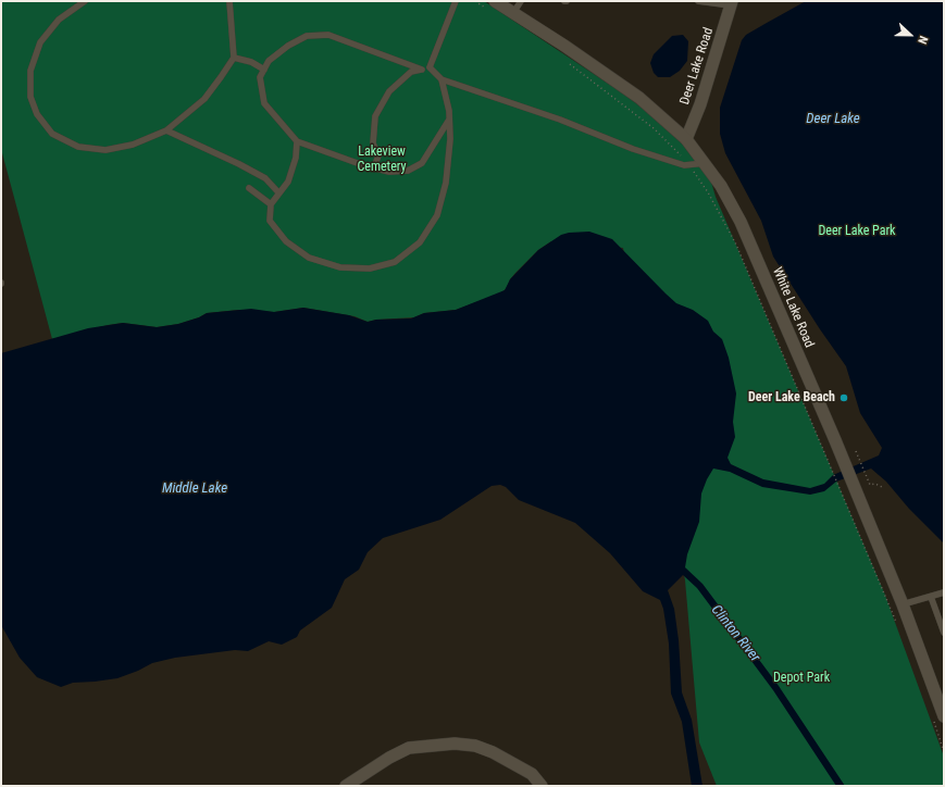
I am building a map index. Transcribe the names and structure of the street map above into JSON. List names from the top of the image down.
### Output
{
  "streets": {
    "street": ["Deer Lake Road", "White Lake Road"]
  },
  "crossings": [
    ["Deer Lake Road", "White Lake Road"]
  ],
  "water": ["Deer Lake", "Middle Lake", "Clinton River"],
  "parks": ["Lakeview Cemetery", "Deer Lake Park", "Depot Park"],
  "places": ["Deer Lake Beach"],
  "north": "right"
}
